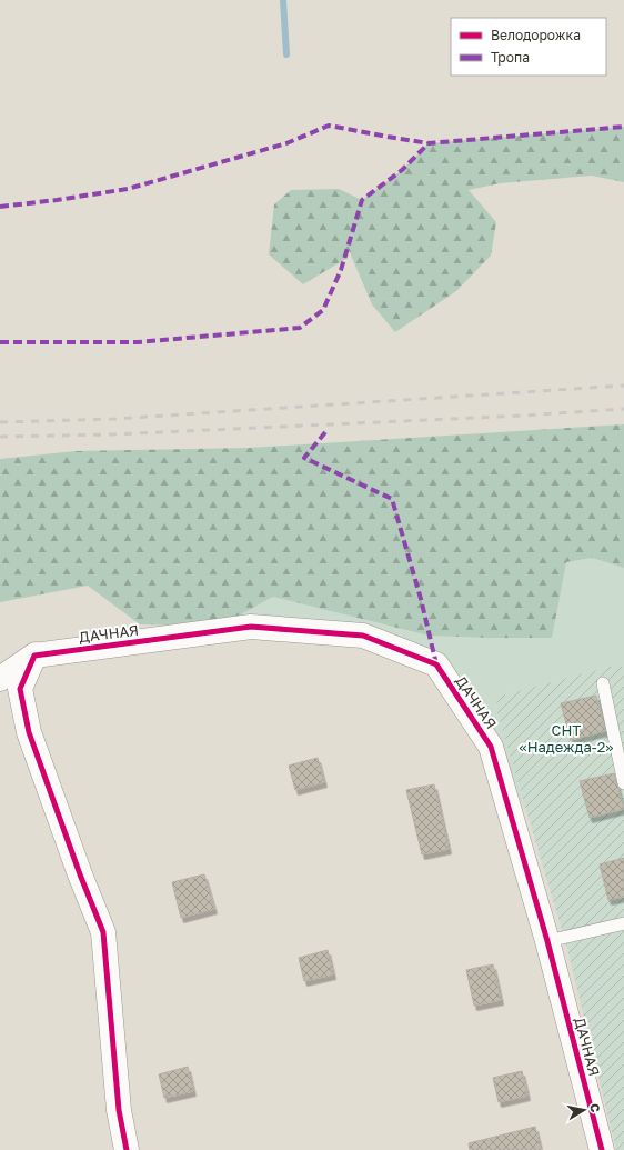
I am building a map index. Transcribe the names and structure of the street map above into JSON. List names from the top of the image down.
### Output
{
  "streets": {
    "street": ["ДАЧНАЯ"]
  },
  "parks": ["СНТ «Надежда-2»"],
  "legend": ["Велодорожка", "Тропа"],
  "north": "right"
}
